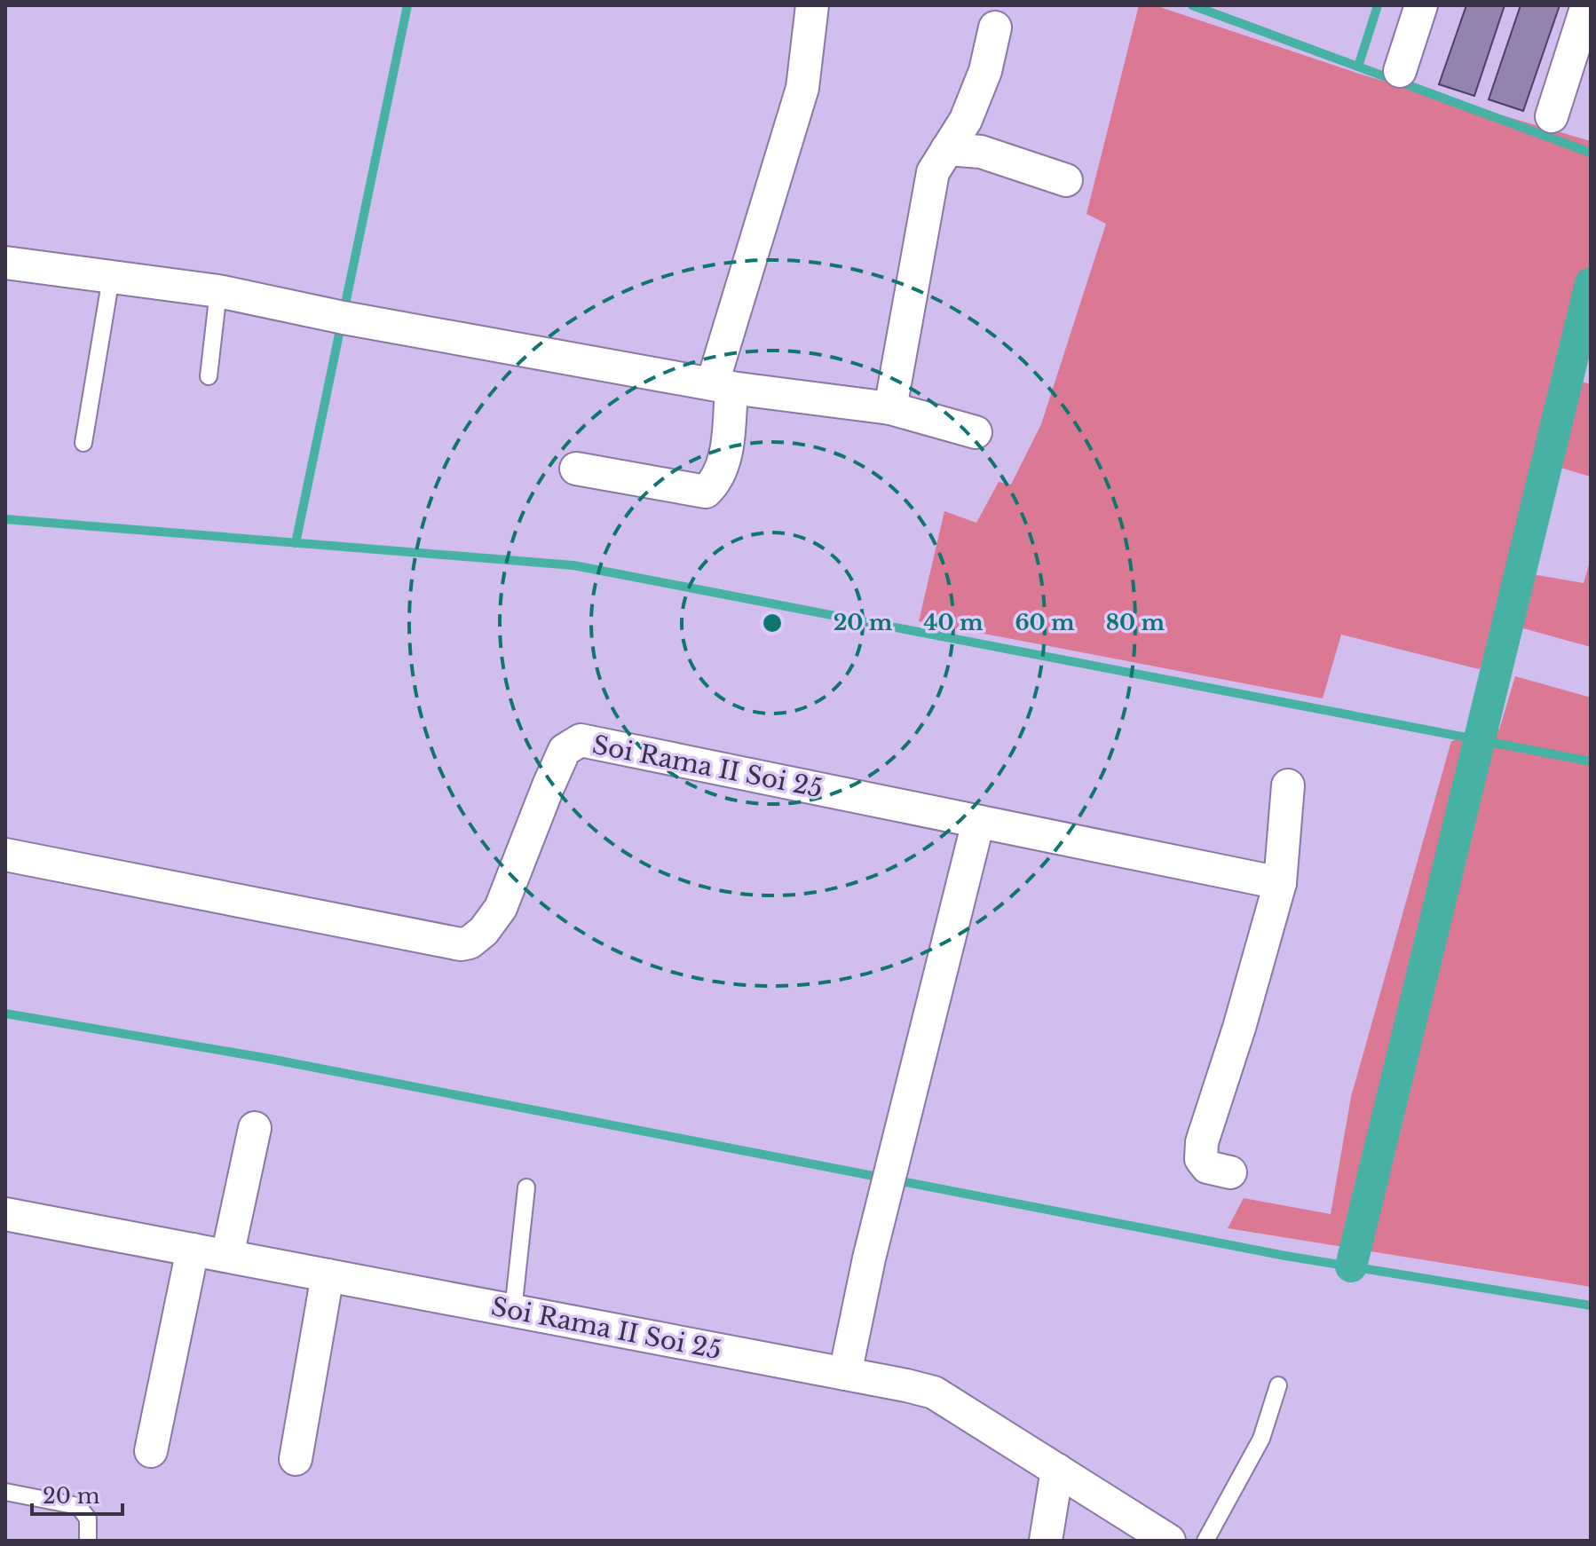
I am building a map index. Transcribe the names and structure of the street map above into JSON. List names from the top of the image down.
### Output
{
  "streets": {
    "street": ["Soi Rama II Soi 25"]
  },
  "scale_bar": "20 m",
  "rings": [
    "20 m",
    "40 m",
    "60 m",
    "80 m"
  ]
}
